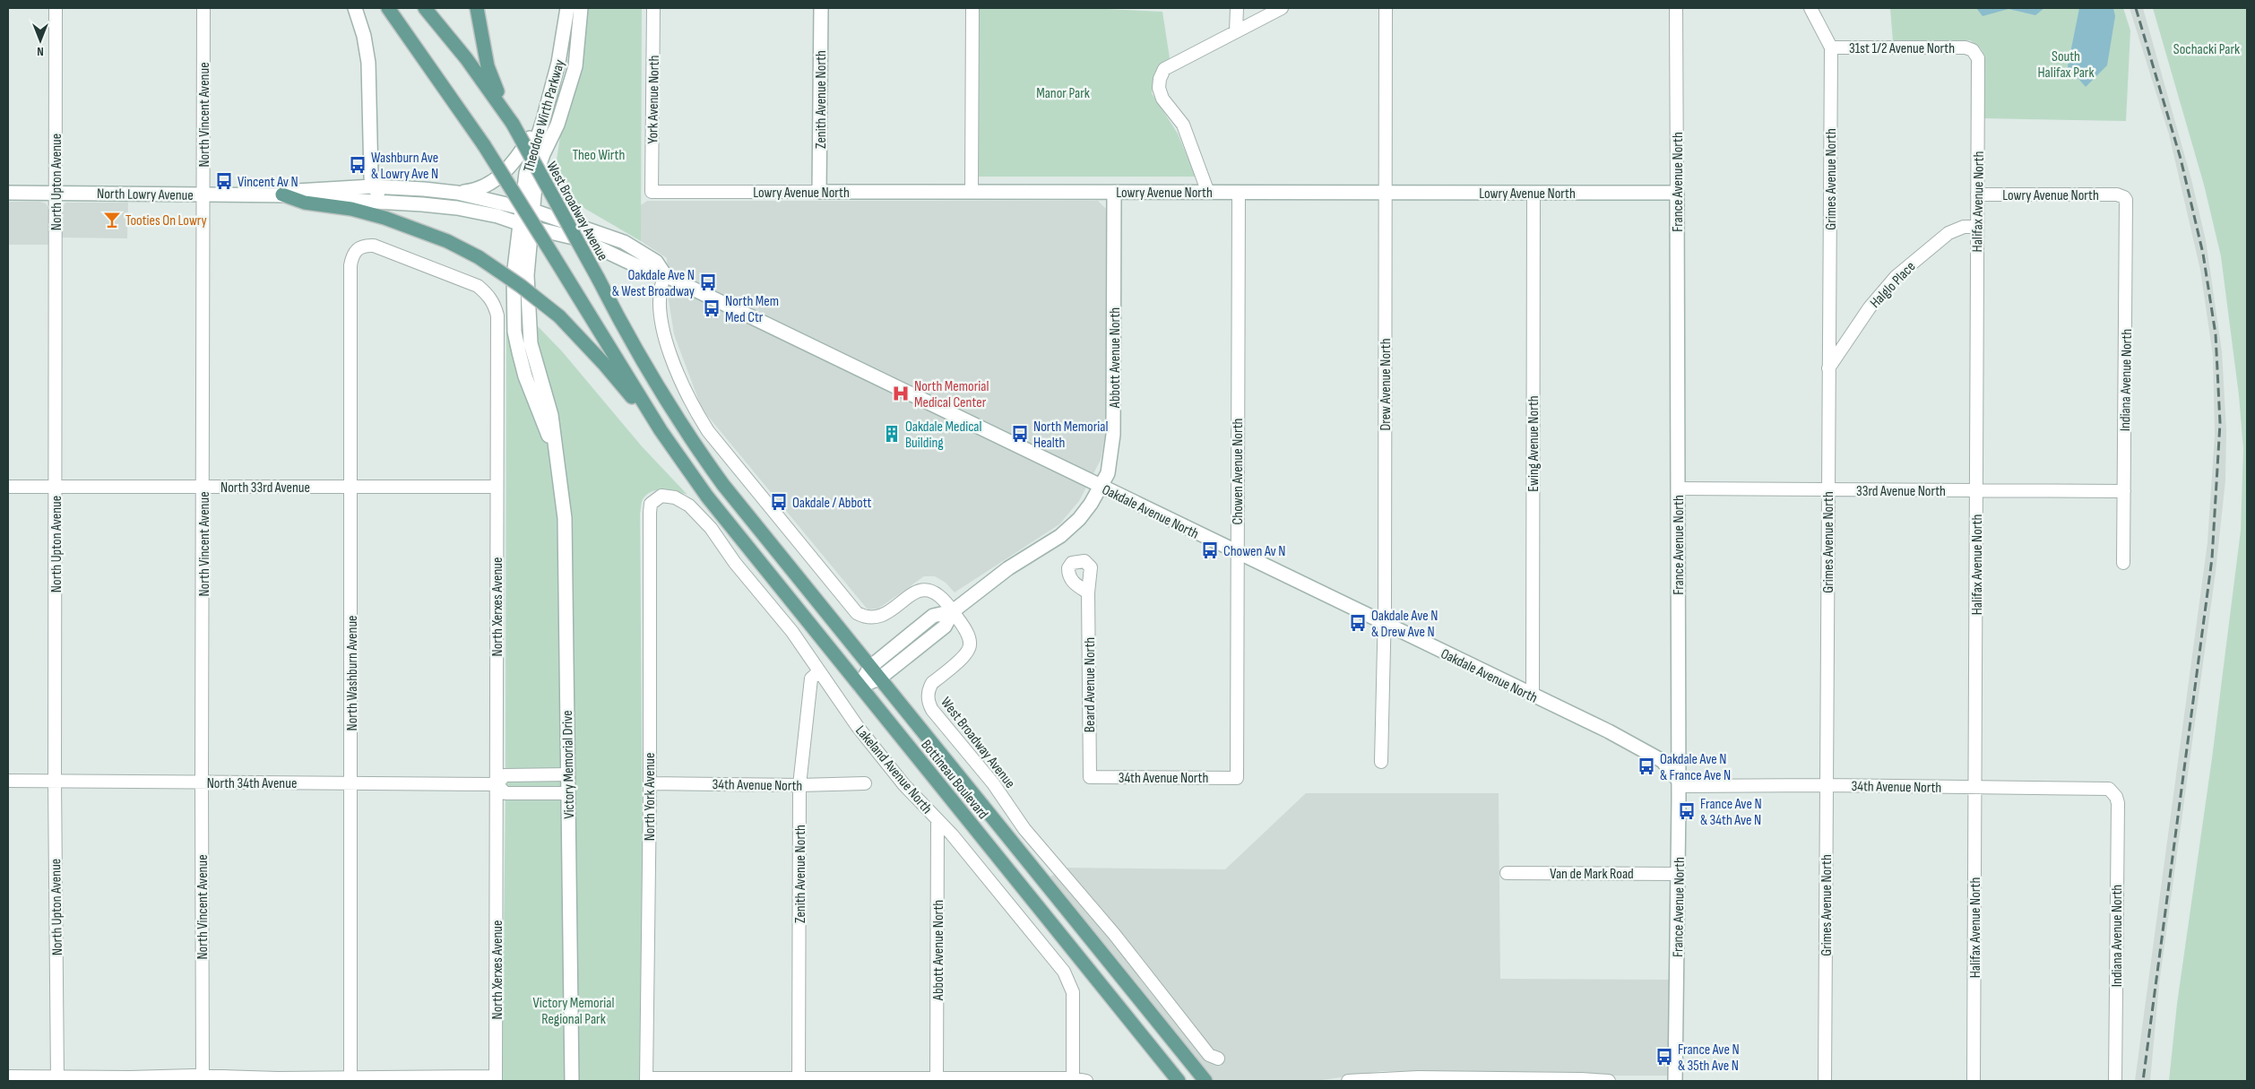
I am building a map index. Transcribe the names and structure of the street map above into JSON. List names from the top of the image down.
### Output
{
  "streets": {
    "main road": ["West Broadway Avenue", "Bottineau Boulevard"],
    "street": [
      "31st 1/2 Avenue North",
      "York Avenue North",
      "Zenith Avenue North",
      "North Vincent Avenue",
      "Theodore Wirth Parkway",
      "Grimes Avenue North",
      "North Upton Avenue",
      "France Avenue North",
      "Lowry Avenue North",
      "North Lowry Avenue",
      "Halifax Avenue North",
      "Halglo Place",
      "Abbott Avenue North",
      "Indiana Avenue North",
      "Drew Avenue North",
      "Ewing Avenue North",
      "Chowen Avenue North",
      "North 33rd Avenue",
      "33rd Avenue North",
      "Oakdale Avenue North",
      "North Xerxes Avenue",
      "North Washburn Avenue",
      "Beard Avenue North",
      "Victory Memorial Drive",
      "Lakeland Avenue North",
      "34th Avenue North",
      "North 34th Avenue",
      "North York Avenue",
      "Van de Mark Road"
    ]
  },
  "crossings": [
    ["31st 1/2 Avenue North", "Grimes Avenue North"],
    ["31st 1/2 Avenue North", "Halifax Avenue North"],
    ["York Avenue North", "Lowry Avenue North"],
    ["Zenith Avenue North", "Lowry Avenue North"],
    ["Zenith Avenue North", "Lakeland Avenue North"],
    ["Zenith Avenue North", "34th Avenue North"],
    ["North Vincent Avenue", "North Lowry Avenue"],
    ["North Vincent Avenue", "North 33rd Avenue"],
    ["North Vincent Avenue", "North 34th Avenue"],
    ["Theodore Wirth Parkway", "North Lowry Avenue"],
    ["Theodore Wirth Parkway", "Oakdale Avenue North"],
    ["Theodore Wirth Parkway", "Victory Memorial Drive"],
    ["Grimes Avenue North", "Halglo Place"],
    ["Grimes Avenue North", "33rd Avenue North"],
    ["Grimes Avenue North", "34th Avenue North"],
    ["North Upton Avenue", "North Lowry Avenue"],
    ["North Upton Avenue", "North 33rd Avenue"],
    ["North Upton Avenue", "North 34th Avenue"],
    ["France Avenue North", "Lowry Avenue North"],
    ["France Avenue North", "33rd Avenue North"],
    ["France Avenue North", "Oakdale Avenue North"],
    ["France Avenue North", "34th Avenue North"],
    ["France Avenue North", "Van de Mark Road"],
    ["Lowry Avenue North", "Halifax Avenue North"],
    ["Lowry Avenue North", "Abbott Avenue North"],
    ["Lowry Avenue North", "Indiana Avenue North"],
    ["Lowry Avenue North", "Drew Avenue North"],
    ["Lowry Avenue North", "Ewing Avenue North"],
    ["Lowry Avenue North", "Chowen Avenue North"],
    ["North Lowry Avenue", "Oakdale Avenue North"],
    ["North Lowry Avenue", "Victory Memorial Drive"],
    ["Halifax Avenue North", "Halglo Place"],
    ["Halifax Avenue North", "33rd Avenue North"],
    ["Halifax Avenue North", "34th Avenue North"],
    ["West Broadway Avenue", "Abbott Avenue North"],
    ["West Broadway Avenue", "Oakdale Avenue North"],
    ["West Broadway Avenue", "Bottineau Boulevard"],
    ["Abbott Avenue North", "Oakdale Avenue North"],
    ["Abbott Avenue North", "Lakeland Avenue North"],
    ["Abbott Avenue North", "Bottineau Boulevard"],
    ["Indiana Avenue North", "33rd Avenue North"],
    ["Indiana Avenue North", "34th Avenue North"],
    ["Drew Avenue North", "Oakdale Avenue North"],
    ["Ewing Avenue North", "Oakdale Avenue North"],
    ["Chowen Avenue North", "Oakdale Avenue North"],
    ["Chowen Avenue North", "34th Avenue North"],
    ["North 33rd Avenue", "North Xerxes Avenue"],
    ["North 33rd Avenue", "North Washburn Avenue"],
    ["Oakdale Avenue North", "Victory Memorial Drive"],
    ["Oakdale Avenue North", "34th Avenue North"],
    ["North Xerxes Avenue", "North Washburn Avenue"],
    ["North Xerxes Avenue", "North 34th Avenue"],
    ["North Washburn Avenue", "North 34th Avenue"],
    ["Beard Avenue North", "34th Avenue North"],
    ["Victory Memorial Drive", "North 34th Avenue"],
    ["Lakeland Avenue North", "North York Avenue"],
    ["34th Avenue North", "North York Avenue"]
  ],
  "parks": [
    "Sochacki Park",
    "South Halifax Park",
    "Manor Park",
    "Theo Wirth",
    "Victory Memorial Regional Park"
  ],
  "places": {
    "bus stop": [
      "Washburn Ave & Lowry Ave N",
      "Vincent Av N",
      "Oakdale Ave N & West Broadway",
      "North Mem Med Ctr",
      "North Memorial Health",
      "Oakdale / Abbott",
      "Chowen Av N",
      "Oakdale Ave N & Drew Ave N",
      "Oakdale Ave N & France Ave N",
      "France Ave N & 34th Ave N",
      "France Ave N & 35th Ave N"
    ],
    "bar": ["Tooties On Lowry"],
    "hospital": ["North Memorial Medical Center"],
    "building": ["Oakdale Medical Building"]
  },
  "north": "bottom"
}
